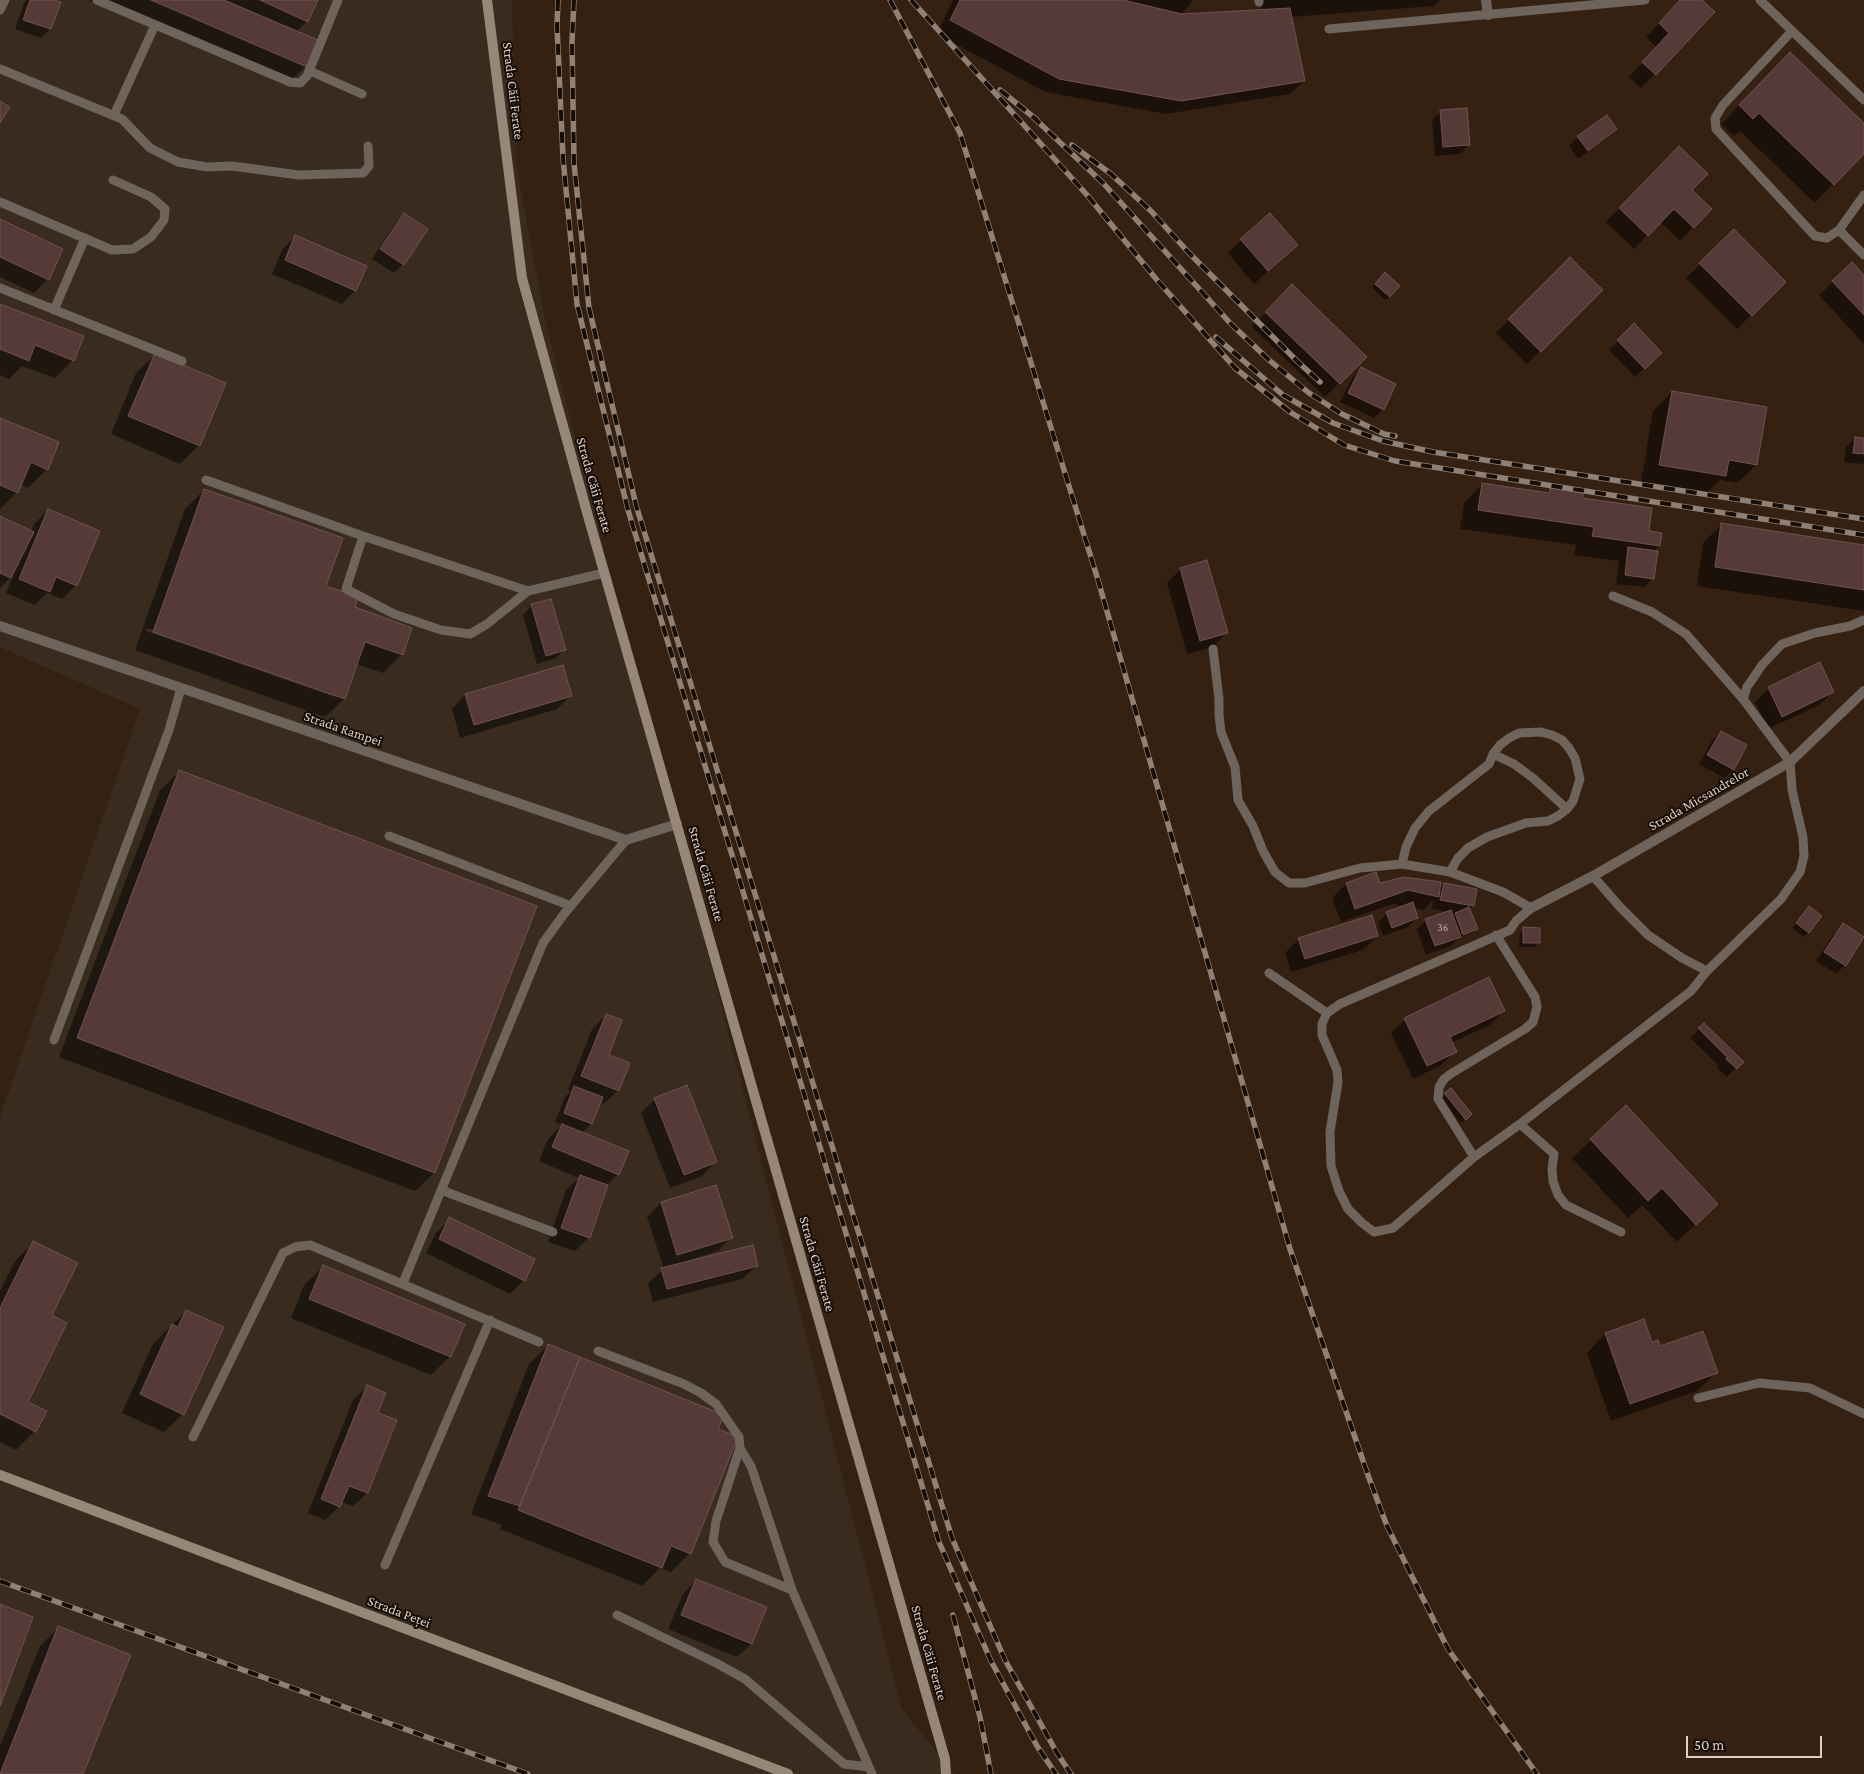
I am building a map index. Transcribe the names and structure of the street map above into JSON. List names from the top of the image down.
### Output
{
  "streets": {
    "street": [
      "Strada Căii Ferate",
      "Strada Rampei",
      "Strada Micsandrelor",
      "Strada Peței"
    ]
  },
  "house_numbers": ["36"],
  "scale_bar": "50 m"
}
